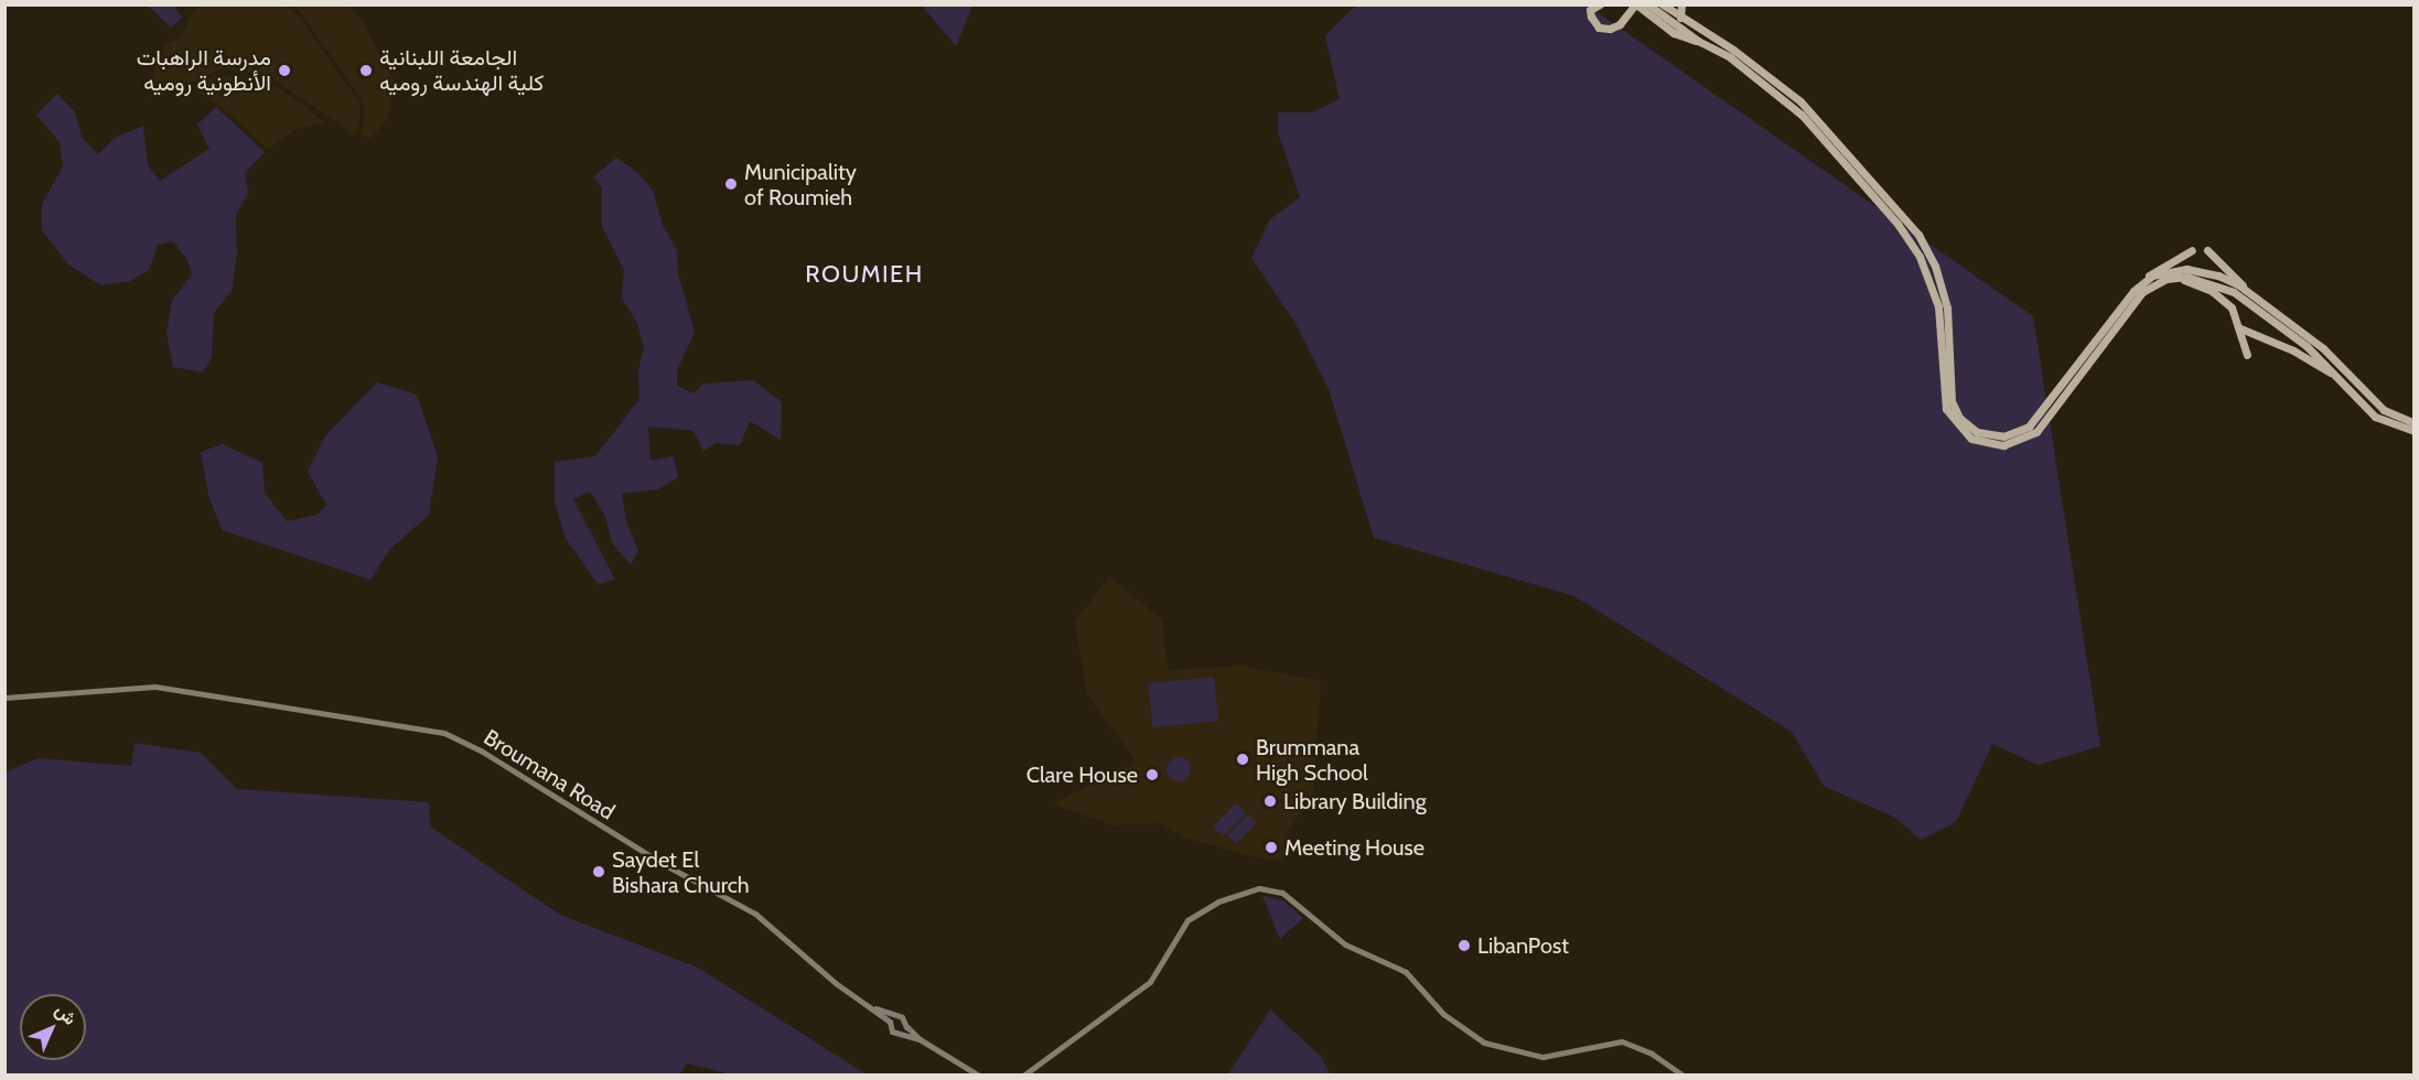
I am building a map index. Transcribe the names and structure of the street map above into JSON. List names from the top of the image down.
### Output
{
  "streets": {
    "main road": ["Broumana Road"]
  },
  "districts": ["ROUMIEH"],
  "places": [
    "مدرسة الراهبات الأنطونية روميه",
    "الجامعة اللبنانية كلية الهندسة روميه",
    "Municipality of Roumieh",
    "Brummana High School",
    "Clare House",
    "Library Building",
    "Meeting House",
    "Saydet El Bishara Church",
    "LibanPost"
  ],
  "north": "top right"
}
